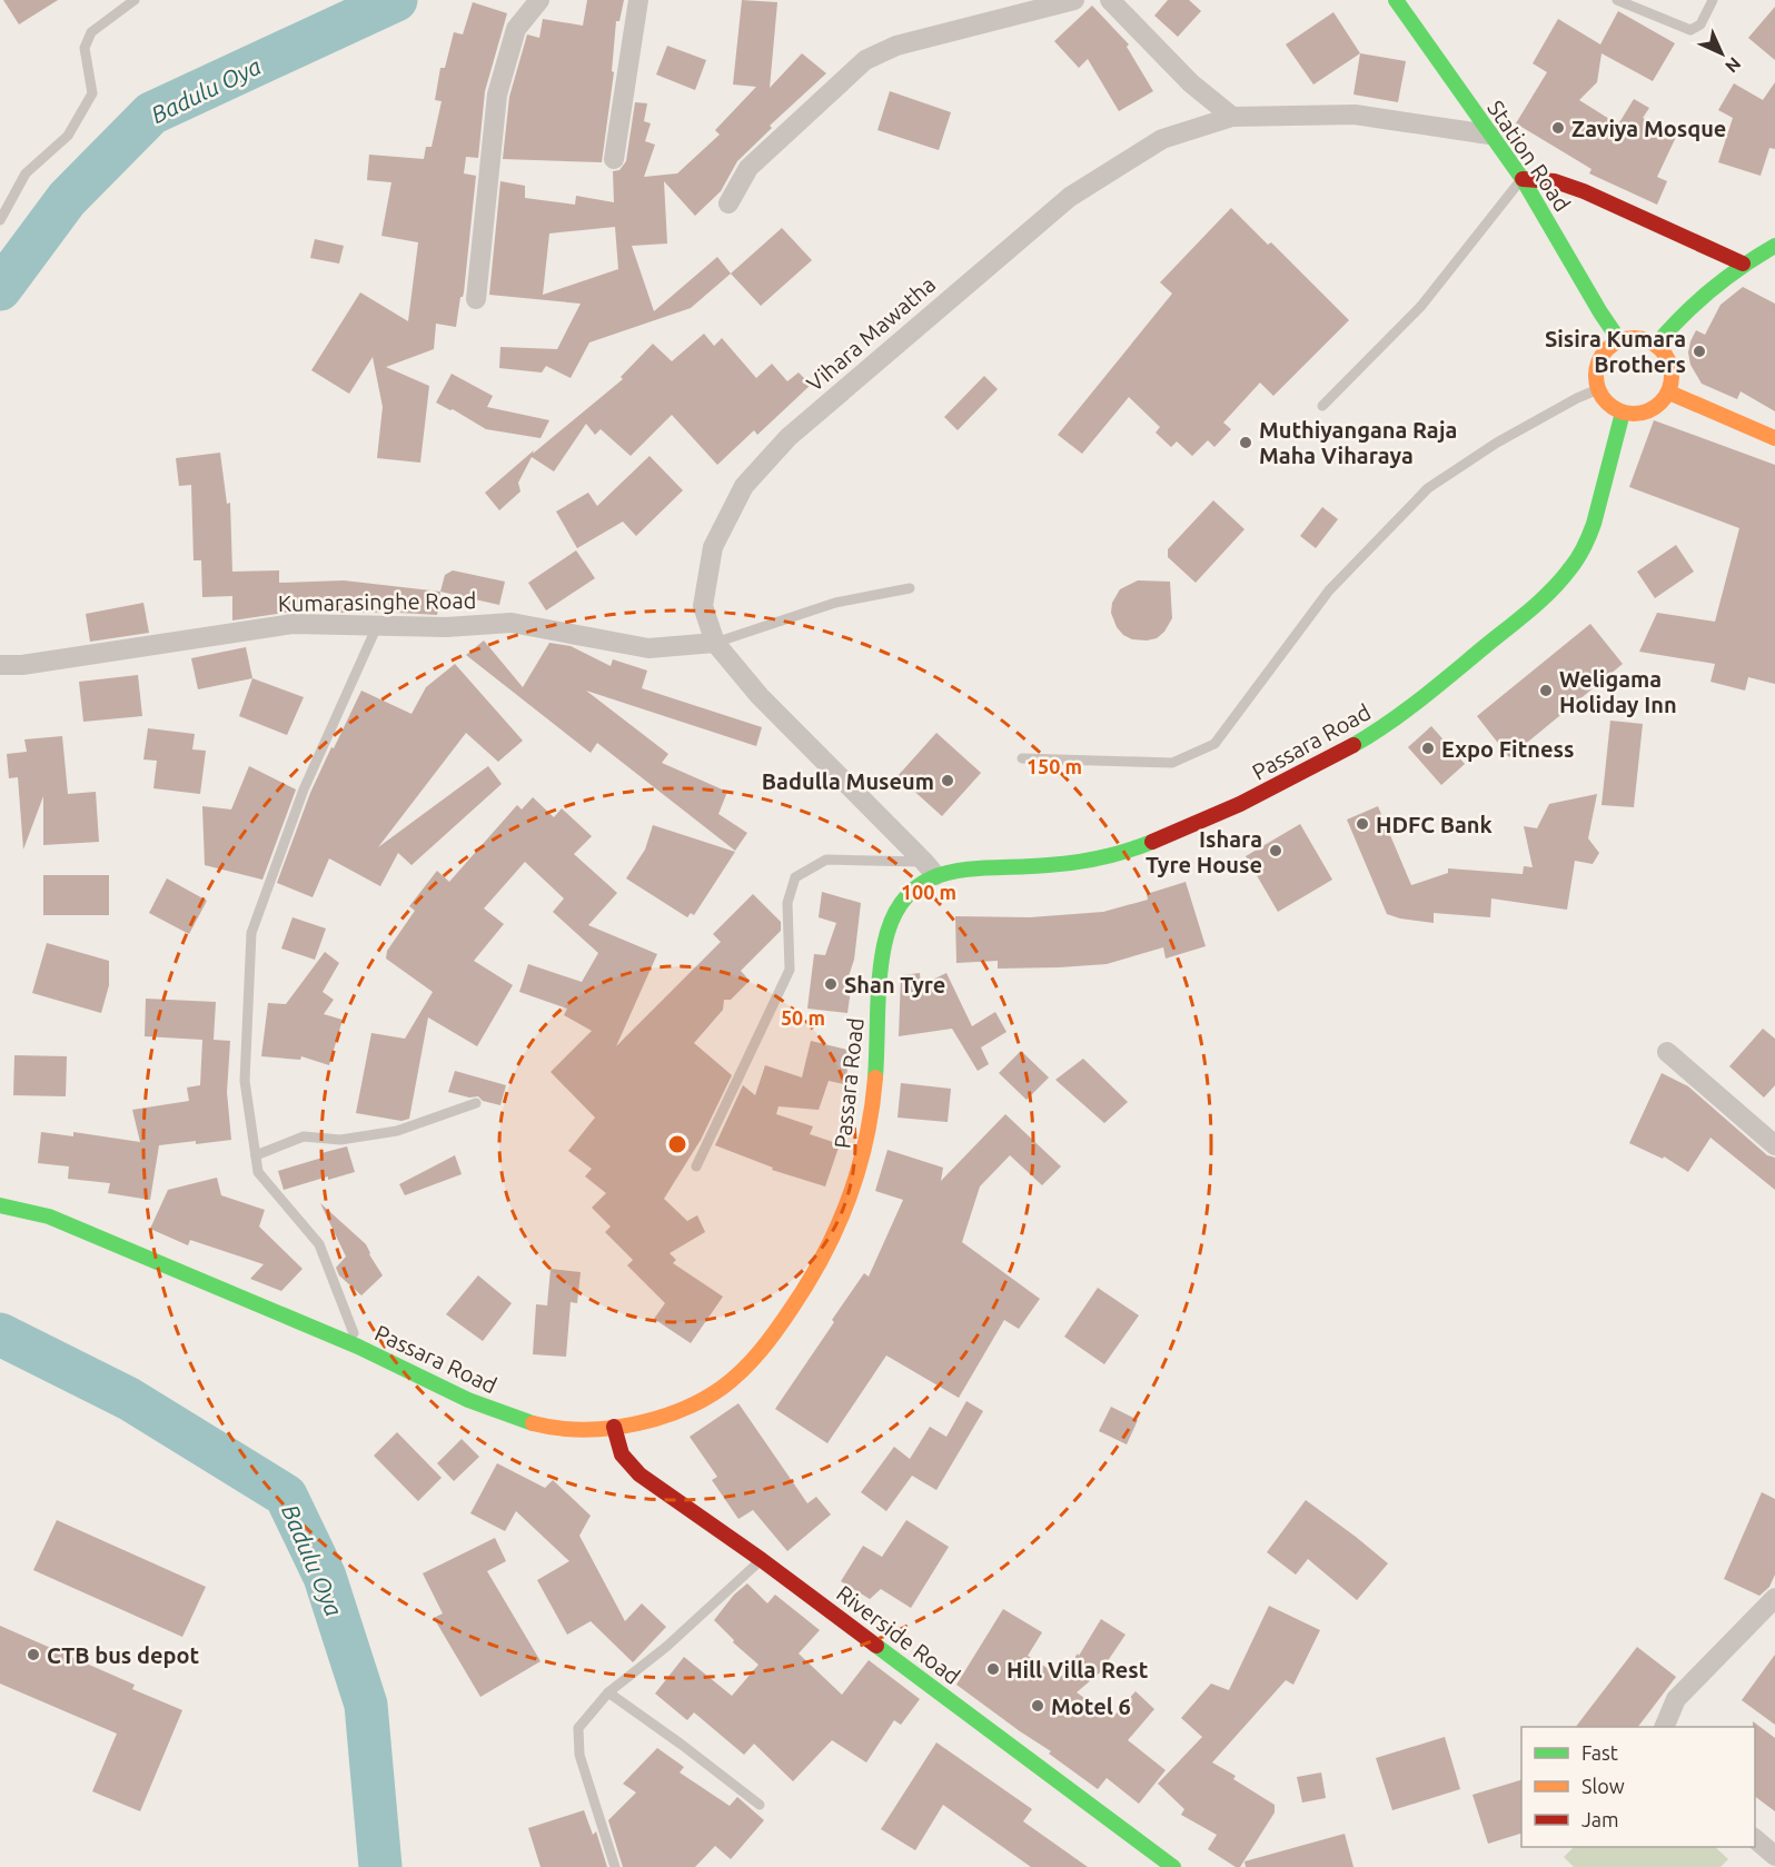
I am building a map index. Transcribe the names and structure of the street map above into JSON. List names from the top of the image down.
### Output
{
  "streets": {
    "main road": ["Station Road", "Passara Road", "Riverside Road"],
    "street": ["Vihara Mawatha", "Kumarasinghe Road"]
  },
  "crossings": [
    ["Station Road", "Vihara Mawatha"],
    ["Station Road", "Passara Road"],
    ["Vihara Mawatha", "Kumarasinghe Road"],
    ["Vihara Mawatha", "Passara Road"],
    ["Passara Road", "Riverside Road"]
  ],
  "water": ["Badulu Oya"],
  "places": [
    "Zaviya Mosque",
    "Sisira Kumara Brothers",
    "Muthiyangana Raja Maha Viharaya",
    "Weligama Holiday Inn",
    "Expo Fitness",
    "Badulla Museum",
    "HDFC Bank",
    "Ishara Tyre House",
    "Shan Tyre",
    "CTB bus depot",
    "Hill Villa Rest",
    "Motel 6"
  ],
  "legend": ["Fast", "Slow", "Jam"],
  "north": "bottom right",
  "rings": ["150 m", "100 m", "50 m"]
}
